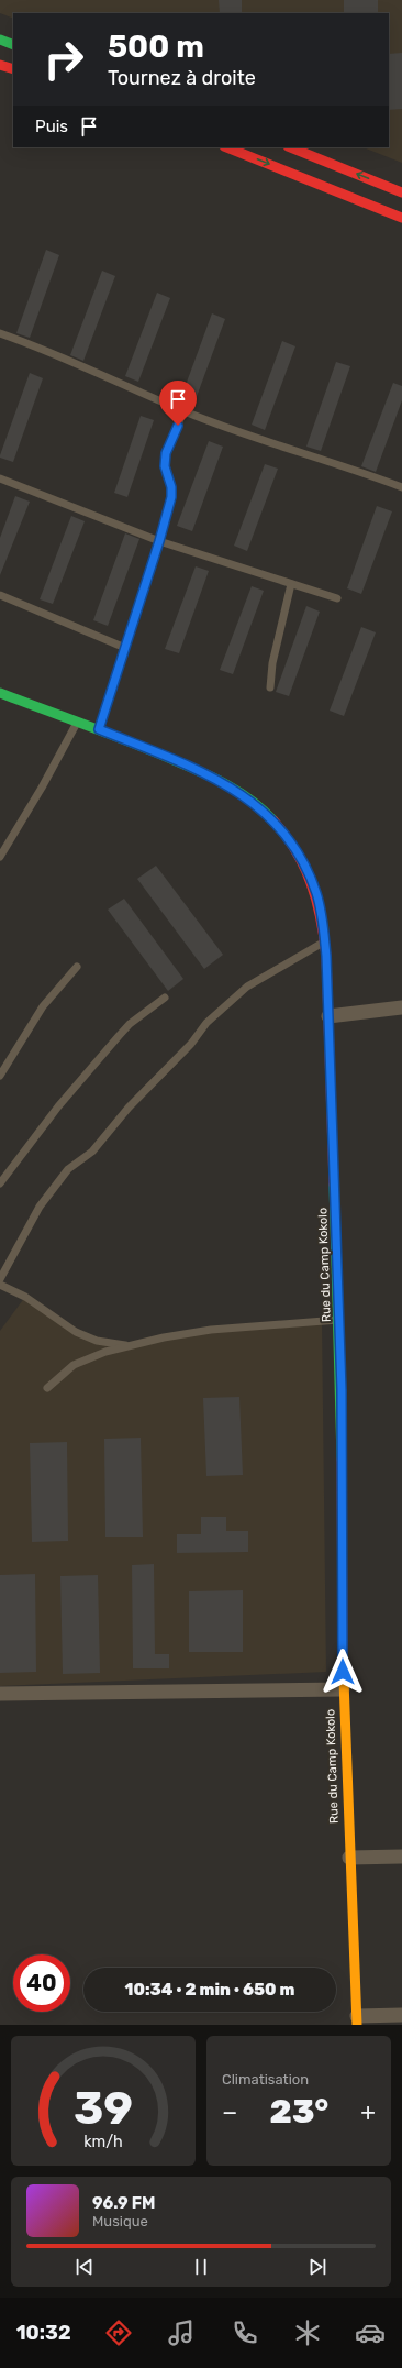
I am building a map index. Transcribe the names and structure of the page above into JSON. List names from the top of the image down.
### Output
{
  "streets": {
    "street": ["Rue du Camp Kokolo"]
  },
  "page": {
    "turn": ["500 m", "Tournez à droite"],
    "then": "Puis",
    "limit": "40",
    "trip": "10:34 · 2 min · 650 m",
    "tile": "Climatisation",
    "heat": ["−", "23°", "+"],
    "song": ["96.9 FM", "Musique"],
    "tabs": "10:32",
    "gauge": ["39", "km/h"]
  }
}
